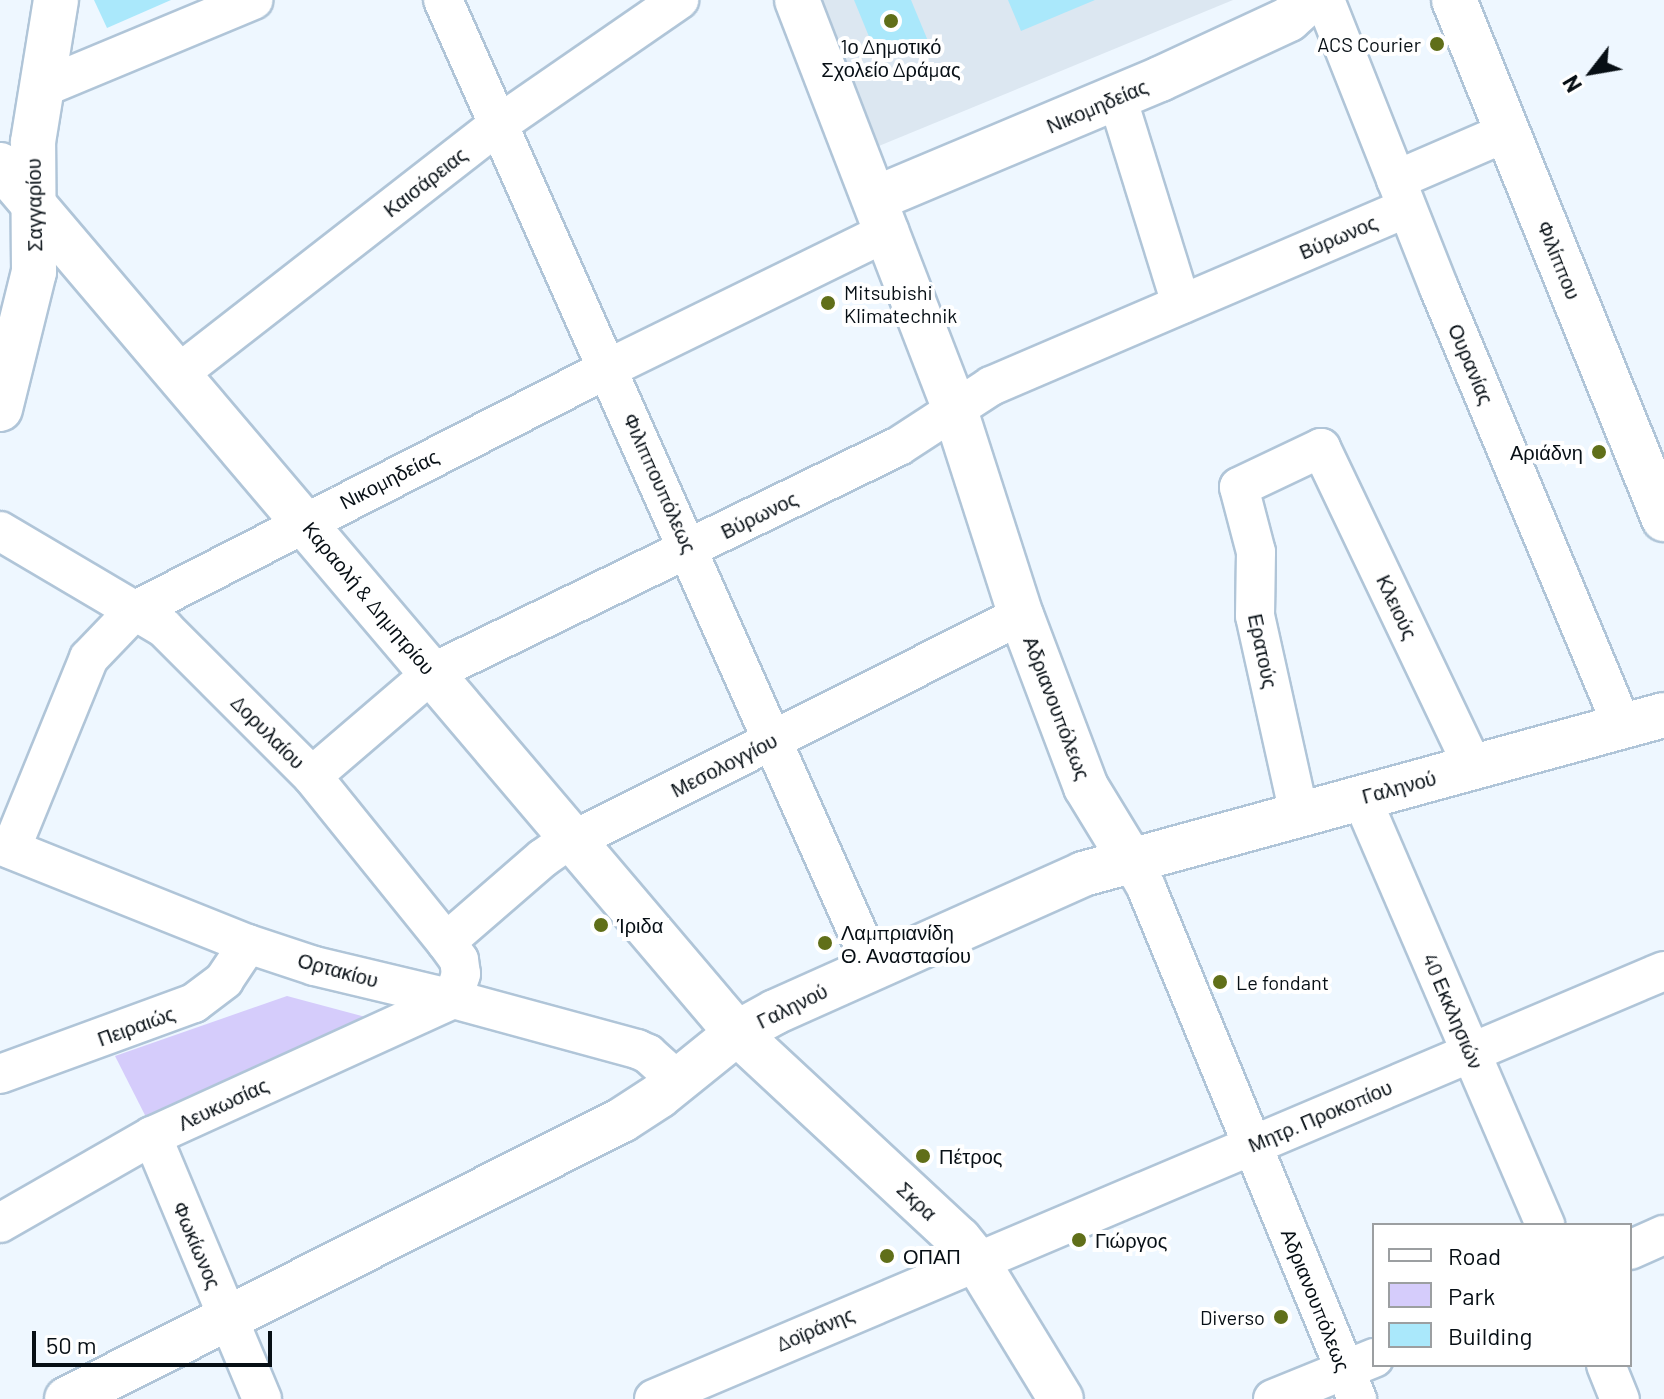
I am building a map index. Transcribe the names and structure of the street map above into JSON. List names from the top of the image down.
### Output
{
  "streets": {
    "street": [
      "Νικομηδείας",
      "Καισάρειας",
      "Σαγγαρίου",
      "Βύρωνος",
      "Φιλίππου",
      "Ουρανίας",
      "Φιλιππουπόλεως",
      "Καραολή & Δημητρίου",
      "Κλειούς",
      "Ερατούς",
      "Αδριανουπόλεως",
      "Δορυλαίου",
      "Μεσολογγίου",
      "Γαληνού",
      "Ορτακίου",
      "40 Εκκλησιών",
      "Πειραιώς",
      "Λευκωσίας",
      "Μητρ. Προκοπίου",
      "Σκρα",
      "Φωκίωνος",
      "Δοϊράνης"
    ]
  },
  "crossings": [
    ["Νικομηδείας", "Φιλιππουπόλεως"],
    ["Νικομηδείας", "Καραολή & Δημητρίου"],
    ["Νικομηδείας", "Αδριανουπόλεως"],
    ["Νικομηδείας", "Δορυλαίου"],
    ["Νικομηδείας", "Ορτακίου"],
    ["Καισάρειας", "Φιλιππουπόλεως"],
    ["Καισάρειας", "Καραολή & Δημητρίου"],
    ["Σαγγαρίου", "Καραολή & Δημητρίου"],
    ["Βύρωνος", "Φιλίππου"],
    ["Βύρωνος", "Ουρανίας"],
    ["Βύρωνος", "Φιλιππουπόλεως"],
    ["Βύρωνος", "Καραολή & Δημητρίου"],
    ["Βύρωνος", "Αδριανουπόλεως"],
    ["Βύρωνος", "Δορυλαίου"],
    ["Ουρανίας", "Γαληνού"],
    ["Φιλιππουπόλεως", "Μεσολογγίου"],
    ["Φιλιππουπόλεως", "Γαληνού"],
    ["Καραολή & Δημητρίου", "Μεσολογγίου"],
    ["Καραολή & Δημητρίου", "Γαληνού"],
    ["Καραολή & Δημητρίου", "Σκρα"],
    ["Κλειούς", "Ερατούς"],
    ["Κλειούς", "Γαληνού"],
    ["Ερατούς", "Γαληνού"],
    ["Αδριανουπόλεως", "Μεσολογγίου"],
    ["Αδριανουπόλεως", "Γαληνού"],
    ["Αδριανουπόλεως", "Μητρ. Προκοπίου"],
    ["Δορυλαίου", "Μεσολογγίου"],
    ["Δορυλαίου", "Ορτακίου"],
    ["Δορυλαίου", "Λευκωσίας"],
    ["Γαληνού", "Ορτακίου"],
    ["Γαληνού", "40 Εκκλησιών"],
    ["Γαληνού", "Σκρα"],
    ["Γαληνού", "Φωκίωνος"],
    ["Ορτακίου", "Πειραιώς"],
    ["Ορτακίου", "Λευκωσίας"],
    ["40 Εκκλησιών", "Μητρ. Προκοπίου"],
    ["Λευκωσίας", "Φωκίωνος"],
    ["Μητρ. Προκοπίου", "Σκρα"],
    ["Μητρ. Προκοπίου", "Δοϊράνης"],
    ["Σκρα", "Δοϊράνης"]
  ],
  "places": [
    "1ο Δημοτικό Σχολείο Δράμας",
    "ACS Courier",
    "Mitsubishi Klimatechnik",
    "Αριάδνη",
    "Ίριδα",
    "Λαμπριανίδη Θ. Αναστασίου",
    "Le fondant",
    "Πέτρος",
    "Γιώργος",
    "ΟΠΑΠ",
    "Diverso"
  ],
  "legend": ["Road", "Park", "Building"],
  "scale_bar": "50 m",
  "north": "bottom left"
}
